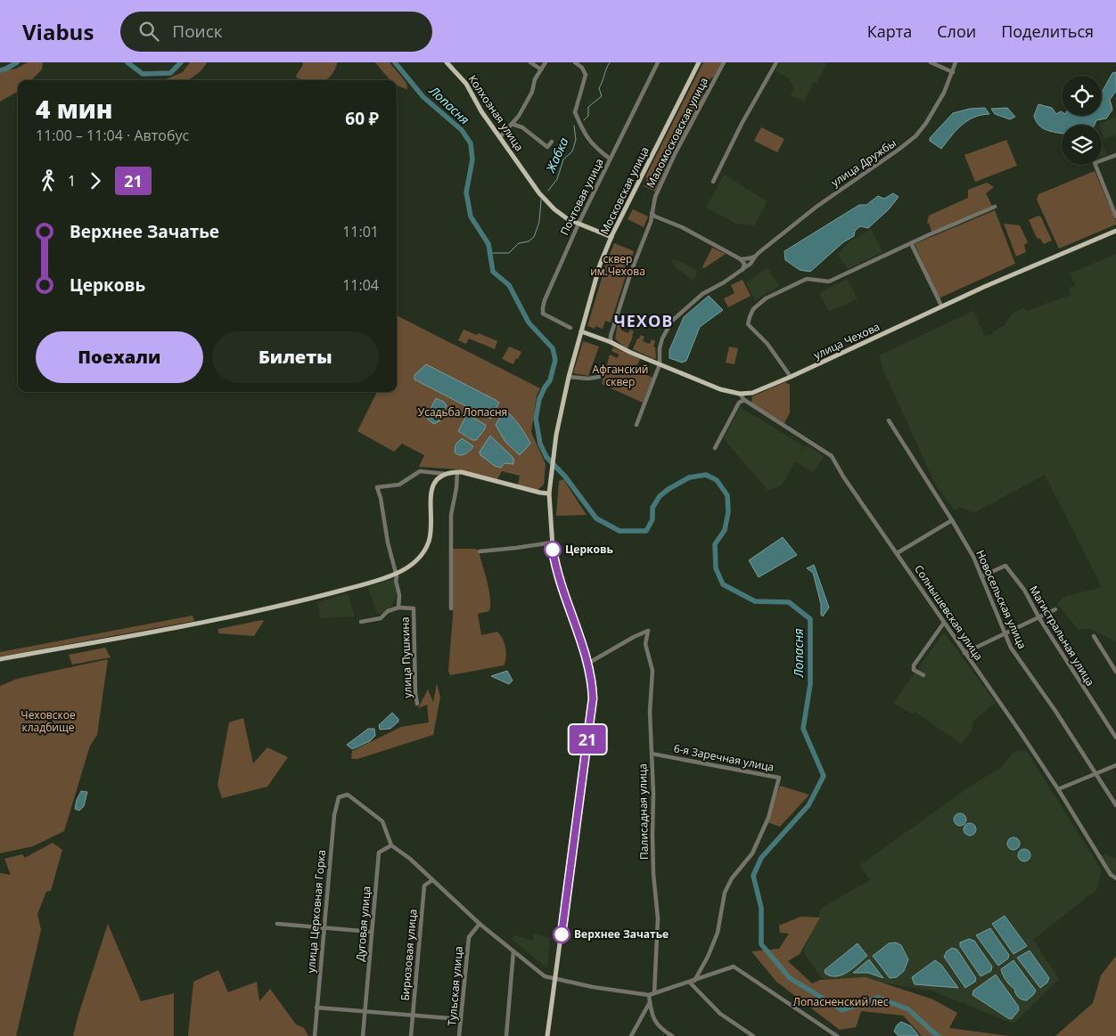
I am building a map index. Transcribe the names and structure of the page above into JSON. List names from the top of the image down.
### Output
{
  "streets": {
    "main road": ["Колхозная улица", "Московская улица", "улица Чехова"],
    "street": [
      "Маломосковская улица",
      "улица Дружбы",
      "Почтовая улица",
      "Новосельская улица",
      "Солнышевская улица",
      "Магистральная улица",
      "улица Пушкина",
      "6-я Заречная улица",
      "Палисадная улица",
      "улица Церковная Горка",
      "Дуговая улица",
      "Бирюзовая улица",
      "Тульская улица"
    ]
  },
  "crossings": [
    ["Колхозная улица", "Московская улица"],
    ["Колхозная улица", "Почтовая улица"],
    ["улица Дружбы", "улица Чехова"],
    ["Московская улица", "улица Чехова"],
    ["Московская улица", "Палисадная улица"],
    ["улица Чехова", "Солнышевская улица"],
    ["Новосельская улица", "Магистральная улица"],
    ["6-я Заречная улица", "Палисадная улица"],
    ["улица Церковная Горка", "Дуговая улица"]
  ],
  "districts": ["ЧЕХОВ"],
  "water": ["Лопасня", "Жабка"],
  "parks": [
    "сквер им.Чехова",
    "Афганский сквер",
    "Усадьба Лопасня",
    "Чеховское кладбище",
    "Лопасненский лес"
  ],
  "places": ["Церковь", "Верхнее Зачатье"],
  "lines": ["bus line 21"],
  "page": {
    "header": "Viabus",
    "search": "Поиск",
    "nav": ["Карта", "Слои", "Поделиться"],
    "on_map": "21",
    "heading": ["4 мин", "11:00 – 11:04 · Автобус", "60 ₽"],
    "legs": ["1", "21"],
    "list": [
      {
        "name": "Верхнее Зачатье",
        "value": "11:01"
      },
      {
        "name": "Церковь",
        "value": "11:04"
      }
    ],
    "buttons": ["Поехали", "Билеты"]
  }
}
